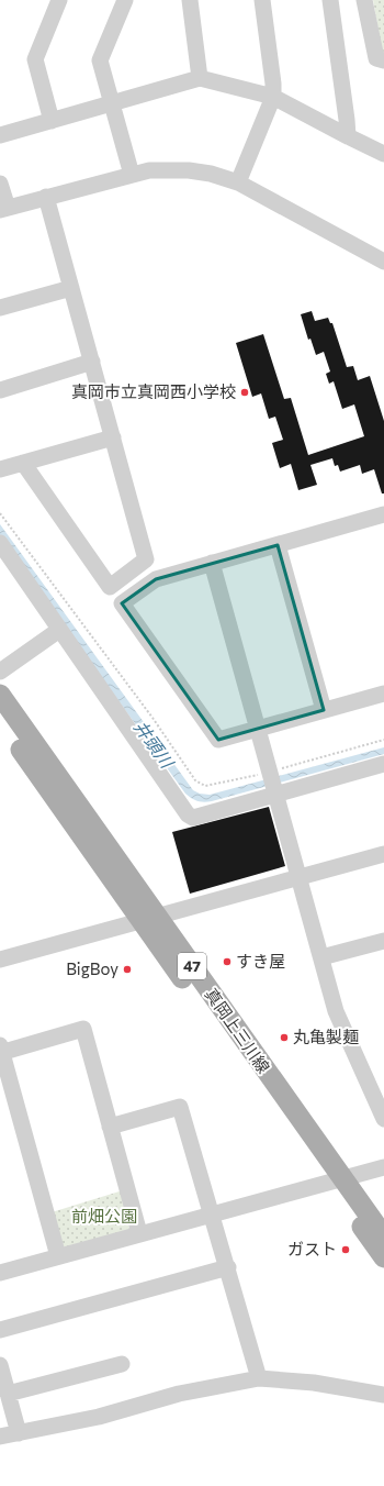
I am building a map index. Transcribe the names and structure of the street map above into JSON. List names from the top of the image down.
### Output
{
  "streets": {
    "main road": ["47", "真岡上三川線"]
  },
  "water": ["井頭川"],
  "parks": ["前畑公園"],
  "places": [
    "真岡市立真岡西小学校",
    "すき屋",
    "BigBoy",
    "丸亀製麺",
    "ガスト"
  ]
}
